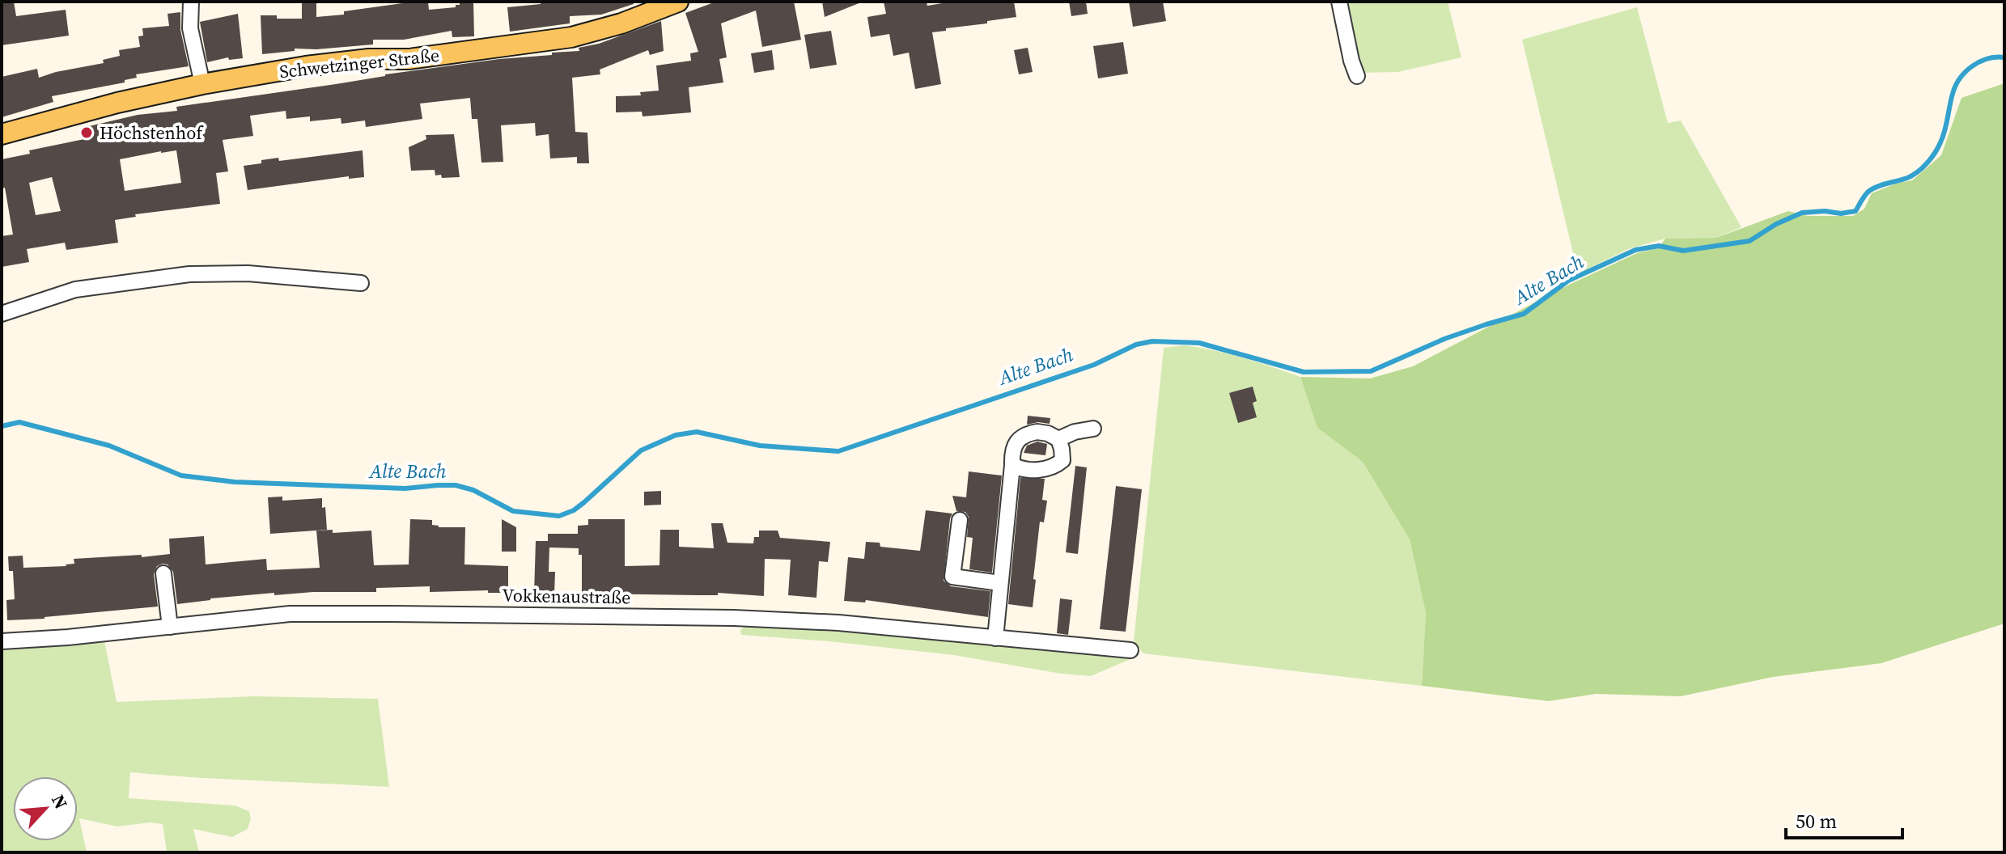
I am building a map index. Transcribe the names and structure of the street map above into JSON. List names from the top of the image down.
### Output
{
  "streets": {
    "main road": ["Schwetzinger Straße"],
    "street": ["Vokkenaustraße"]
  },
  "water": ["Alte Bach"],
  "places": ["Höchstenhof"],
  "scale_bar": "50 m",
  "north": "top right"
}
